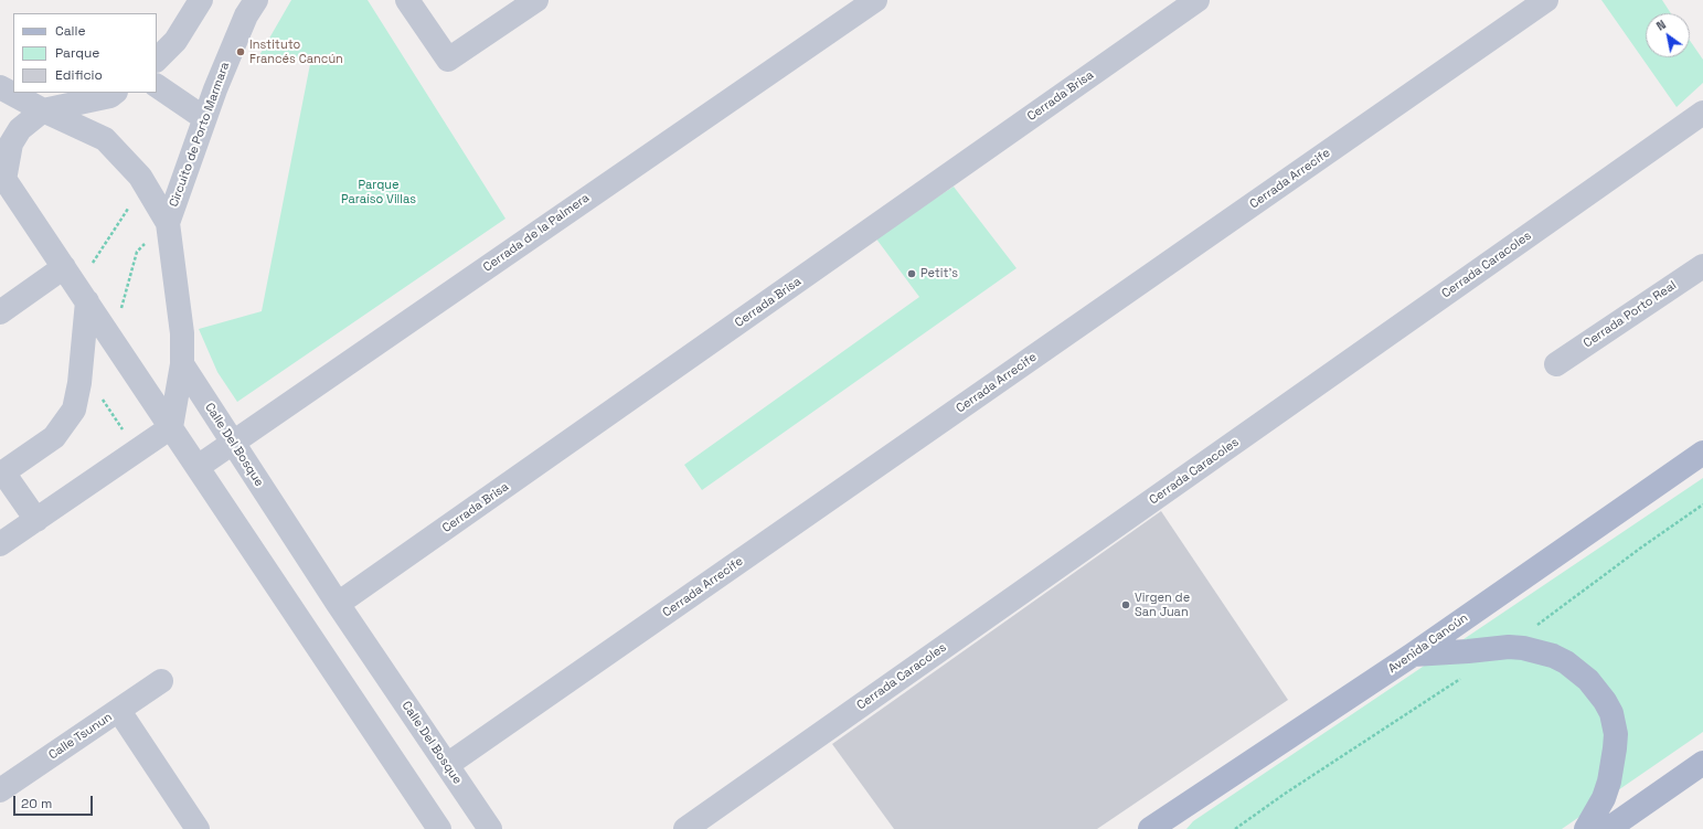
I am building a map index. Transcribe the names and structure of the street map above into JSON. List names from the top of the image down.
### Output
{
  "streets": {
    "main road": ["Avenida Cancún"],
    "street": [
      "Cerrada Brisa",
      "Circuito de Porto Marmara",
      "Cerrada Arrecife",
      "Cerrada de la Palmera",
      "Cerrada Caracoles",
      "Cerrada Porto Real",
      "Calle Del Bosque",
      "Calle Tsunun"
    ]
  },
  "crossings": [
    ["Cerrada Brisa", "Calle Del Bosque"],
    ["Cerrada Arrecife", "Calle Del Bosque"],
    ["Cerrada de la Palmera", "Calle Del Bosque"]
  ],
  "parks": ["Parque Paraíso Villas"],
  "places": ["Instituto Francés Cancún", "Petit's", "Virgen de San Juan"],
  "legend": ["Calle", "Parque", "Edificio"],
  "scale_bar": "20 m",
  "north": "top left"
}
